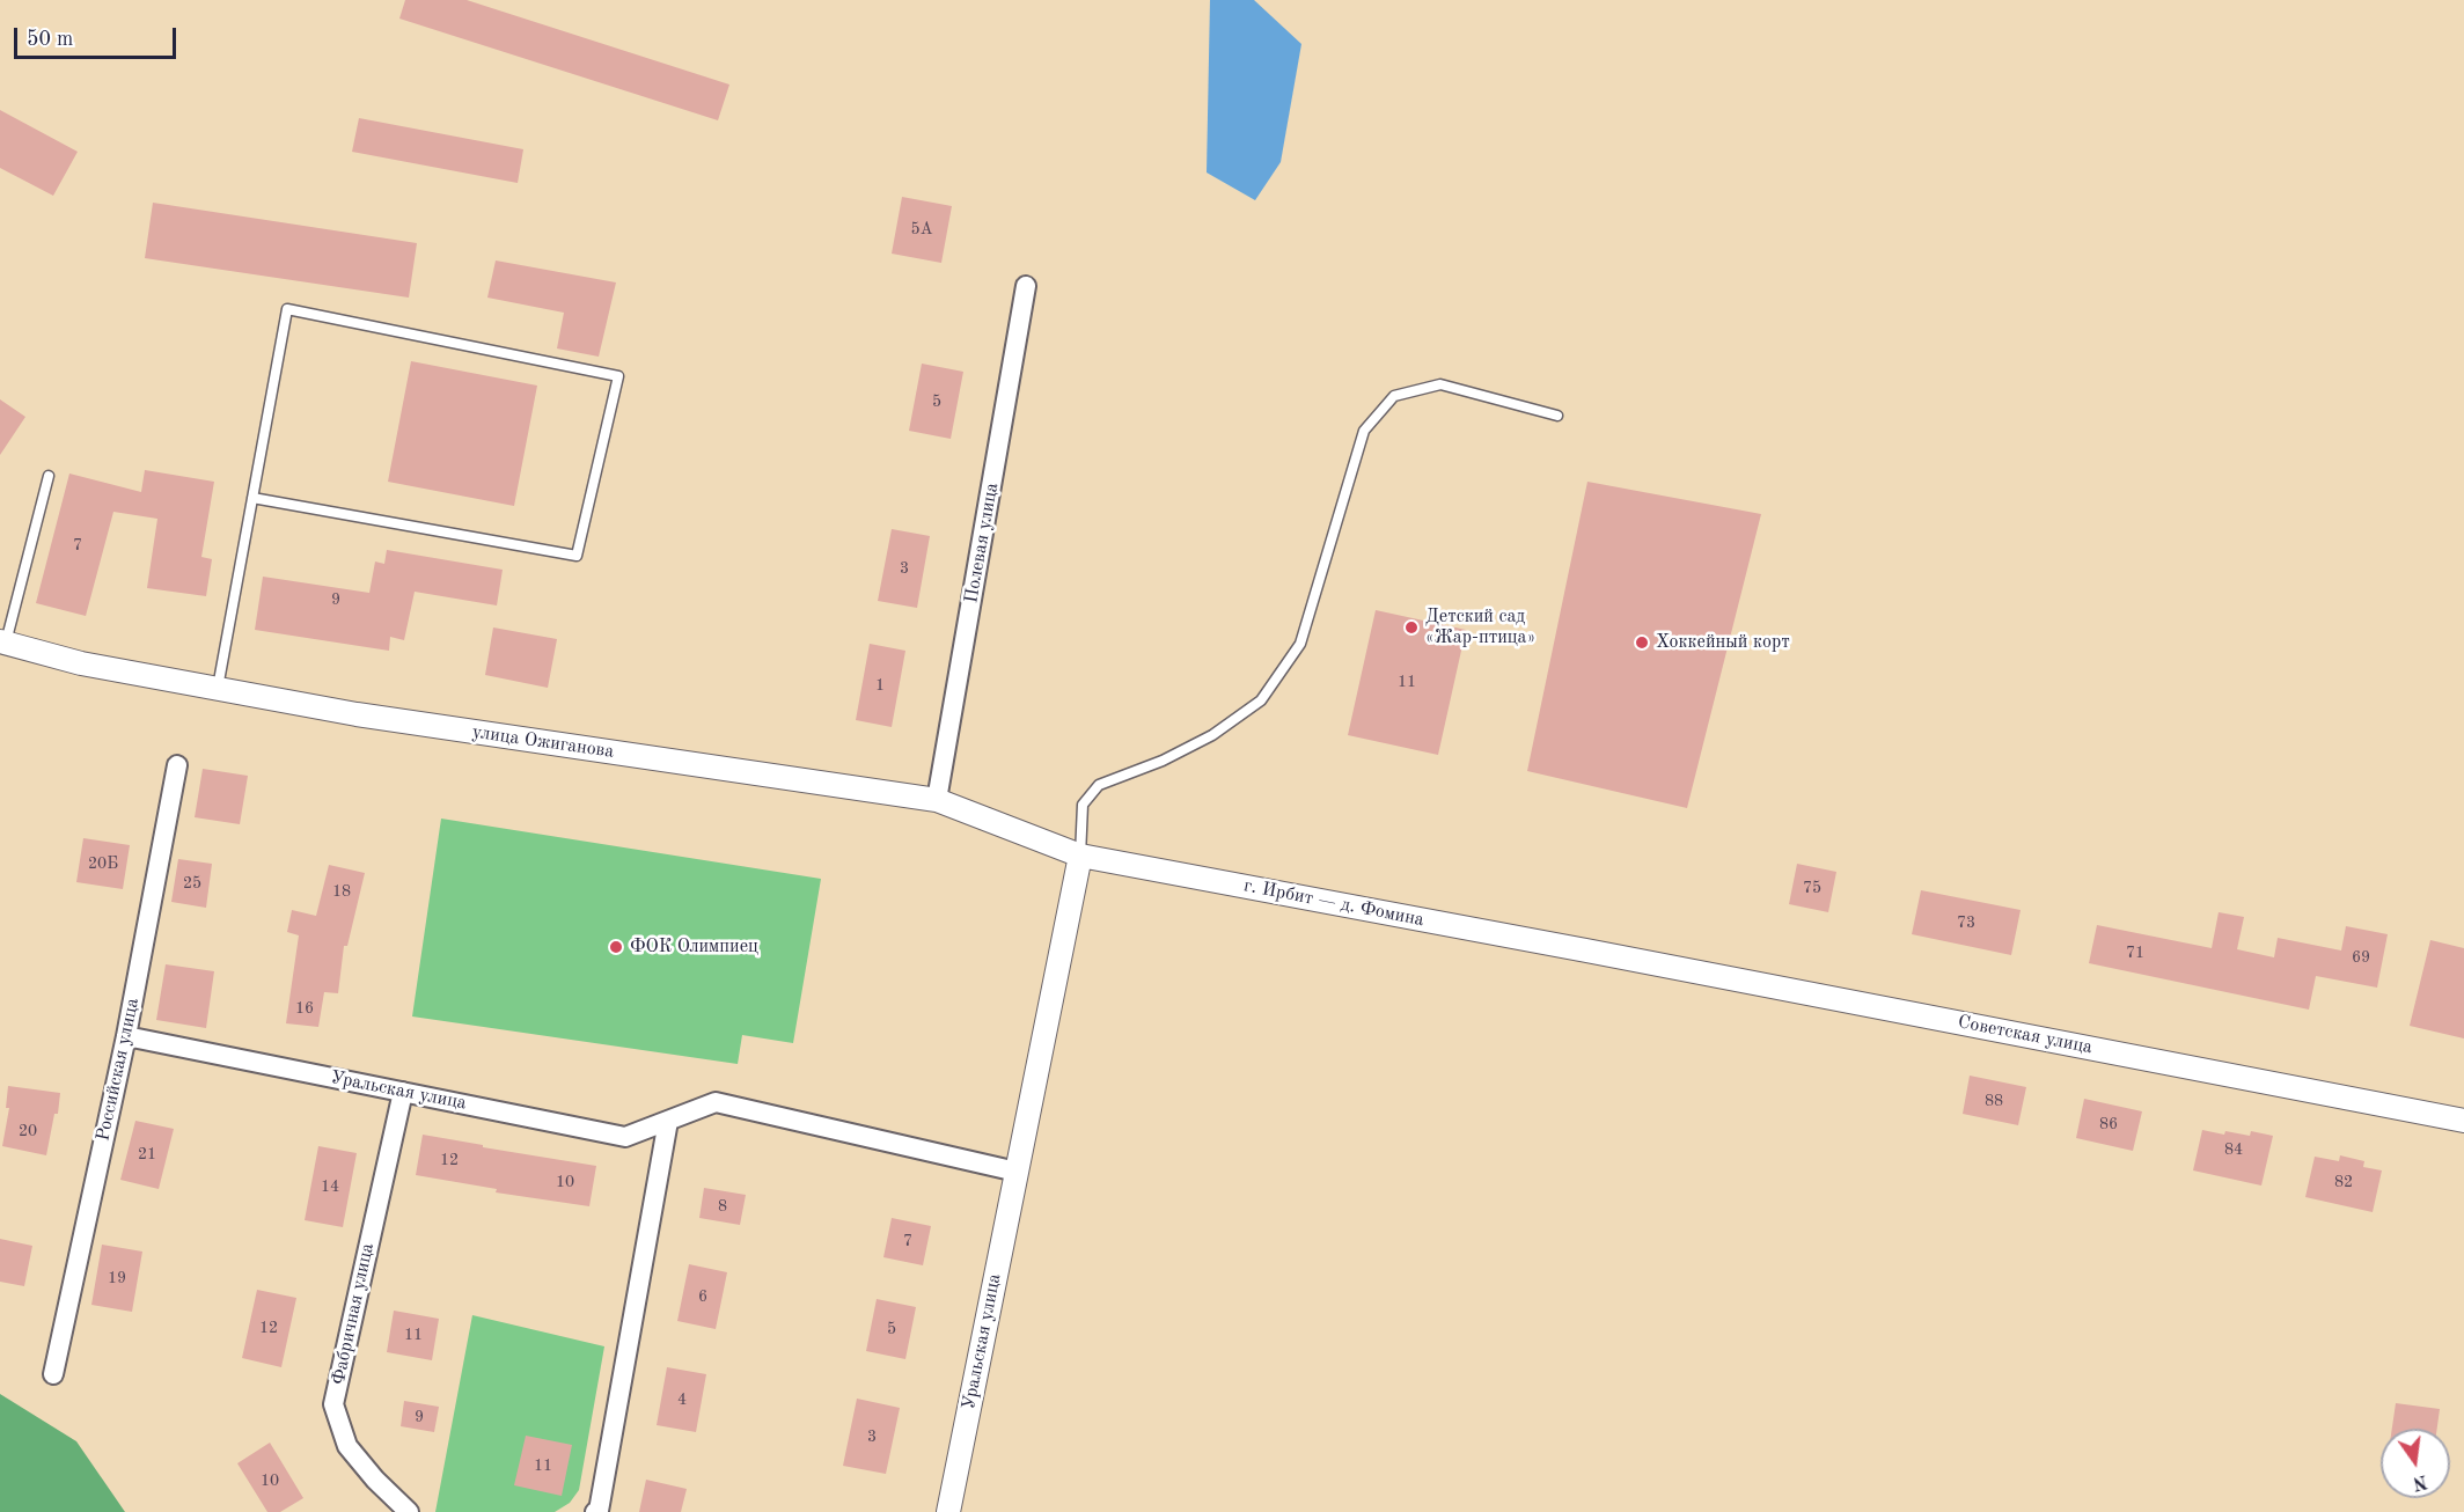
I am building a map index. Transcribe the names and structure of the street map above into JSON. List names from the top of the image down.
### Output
{
  "streets": {
    "street": [
      "Полевая улица",
      "улица Ожиганова",
      "г. Ирбит — д. Фомина",
      "Советская улица",
      "Российская улица",
      "Уральская улица",
      "Фабричная улица"
    ]
  },
  "crossings": [
    ["Полевая улица", "улица Ожиганова"],
    ["улица Ожиганова", "г. Ирбит — д. Фомина"],
    ["улица Ожиганова", "Уральская улица"],
    ["г. Ирбит — д. Фомина", "Советская улица"],
    ["г. Ирбит — д. Фомина", "Уральская улица"],
    ["Российская улица", "Уральская улица"],
    ["Уральская улица", "Фабричная улица"]
  ],
  "places": ["Детский сад «Жар-птица»", "Хоккейный корт", "ФОК Олимпиец"],
  "house_numbers": [
    "5А",
    "5",
    "7",
    "3",
    "9",
    "11",
    "1",
    "20Б",
    "25",
    "75",
    "18",
    "73",
    "71",
    "69",
    "16",
    "88",
    "86",
    "20",
    "84",
    "21",
    "12",
    "10",
    "82",
    "14",
    "8",
    "7",
    "19",
    "6",
    "12",
    "5",
    "11",
    "4",
    "9",
    "3",
    "11",
    "10"
  ],
  "scale_bar": "50 m",
  "north": "bottom"
}
